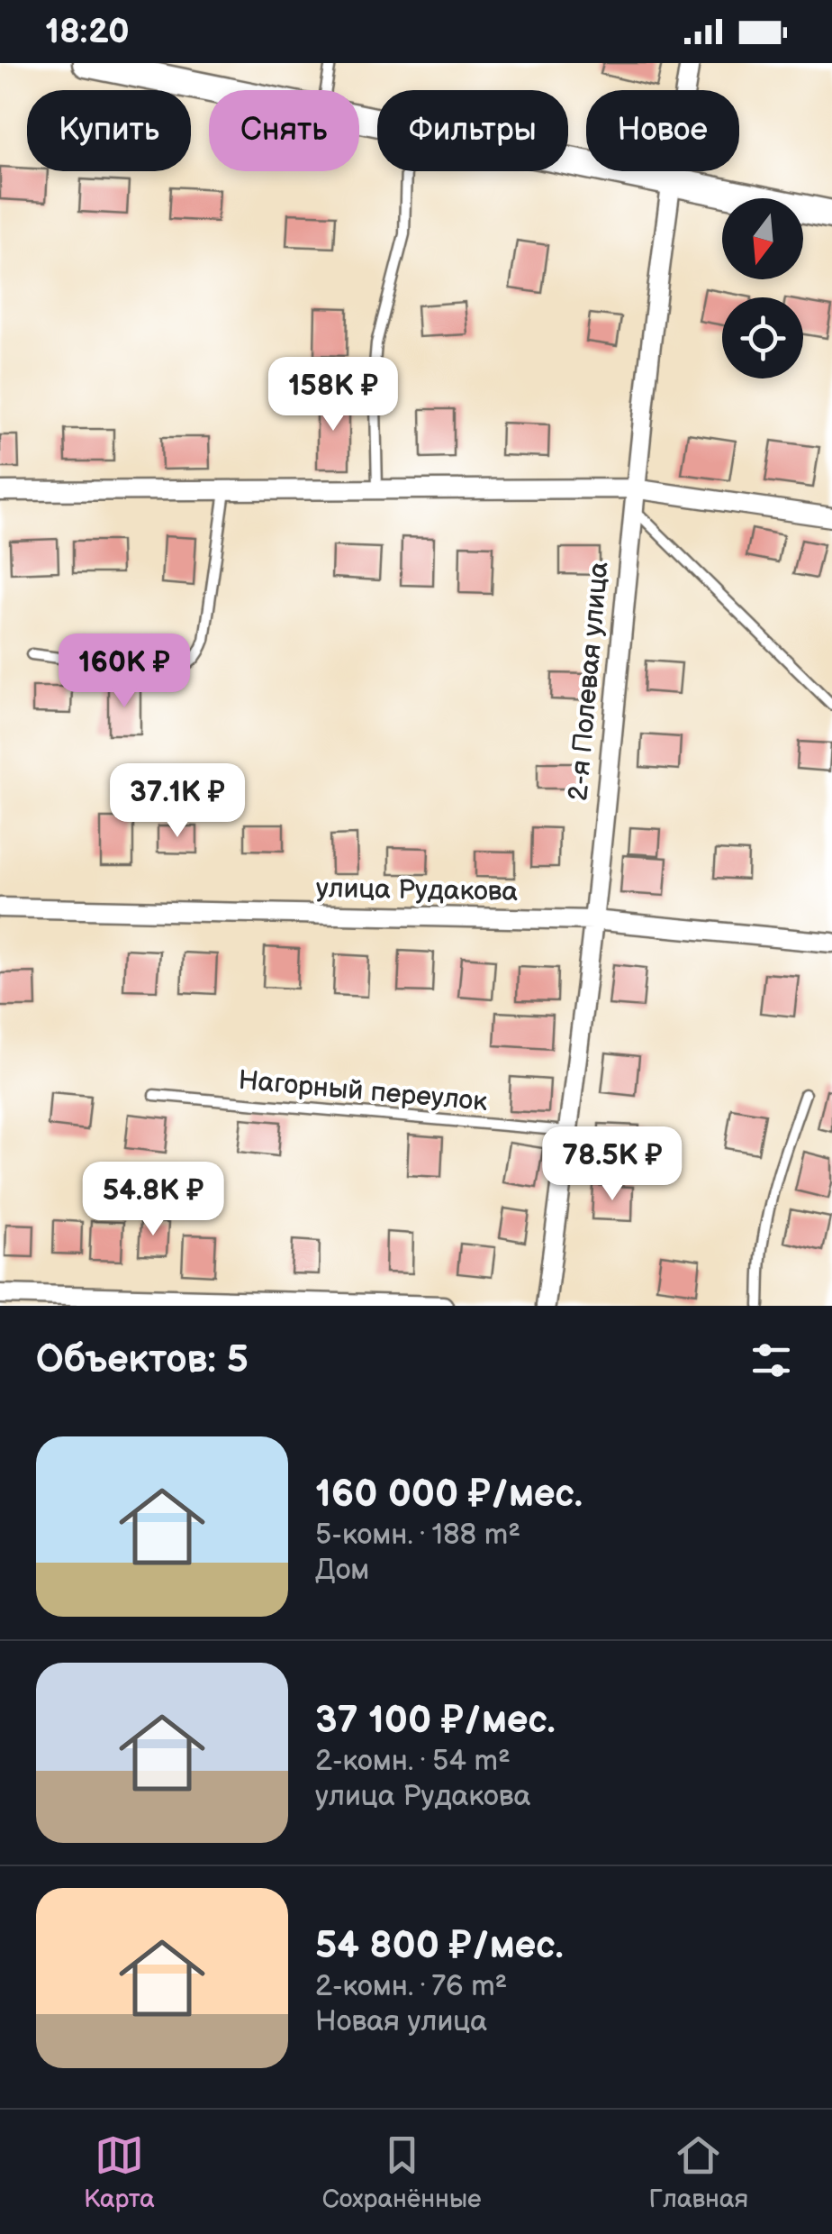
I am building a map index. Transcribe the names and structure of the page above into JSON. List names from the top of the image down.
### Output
{
  "streets": {
    "street": ["2-я Полевая улица", "улица Рудакова"],
    "lane": ["Нагорный переулок"]
  },
  "crossings": [
    ["2-я Полевая улица", "улица Рудакова"],
    ["2-я Полевая улица", "Нагорный переулок"]
  ],
  "north": "bottom",
  "page": {
    "status": "18:20",
    "chip": [
      "Купить",
      "Снять",
      "Фильтры",
      "Новое"
    ],
    "price": [
      "158K ₽",
      "160K ₽",
      "37.1K ₽",
      "78.5K ₽",
      "54.8K ₽"
    ],
    "heading": "Объектов: 5",
    "list": [
      {
        "name": "160 000 ₽/мес.",
        "note": "5-комн. · 188 m² · Дом"
      },
      {
        "name": "37 100 ₽/мес.",
        "note": "2-комн. · 54 m² · улица Рудакова"
      },
      {
        "name": "54 800 ₽/мес.",
        "note": "2-комн. · 76 m² · Новая улица"
      }
    ],
    "tabs": ["Карта", "Сохранённые", "Главная"]
  }
}
